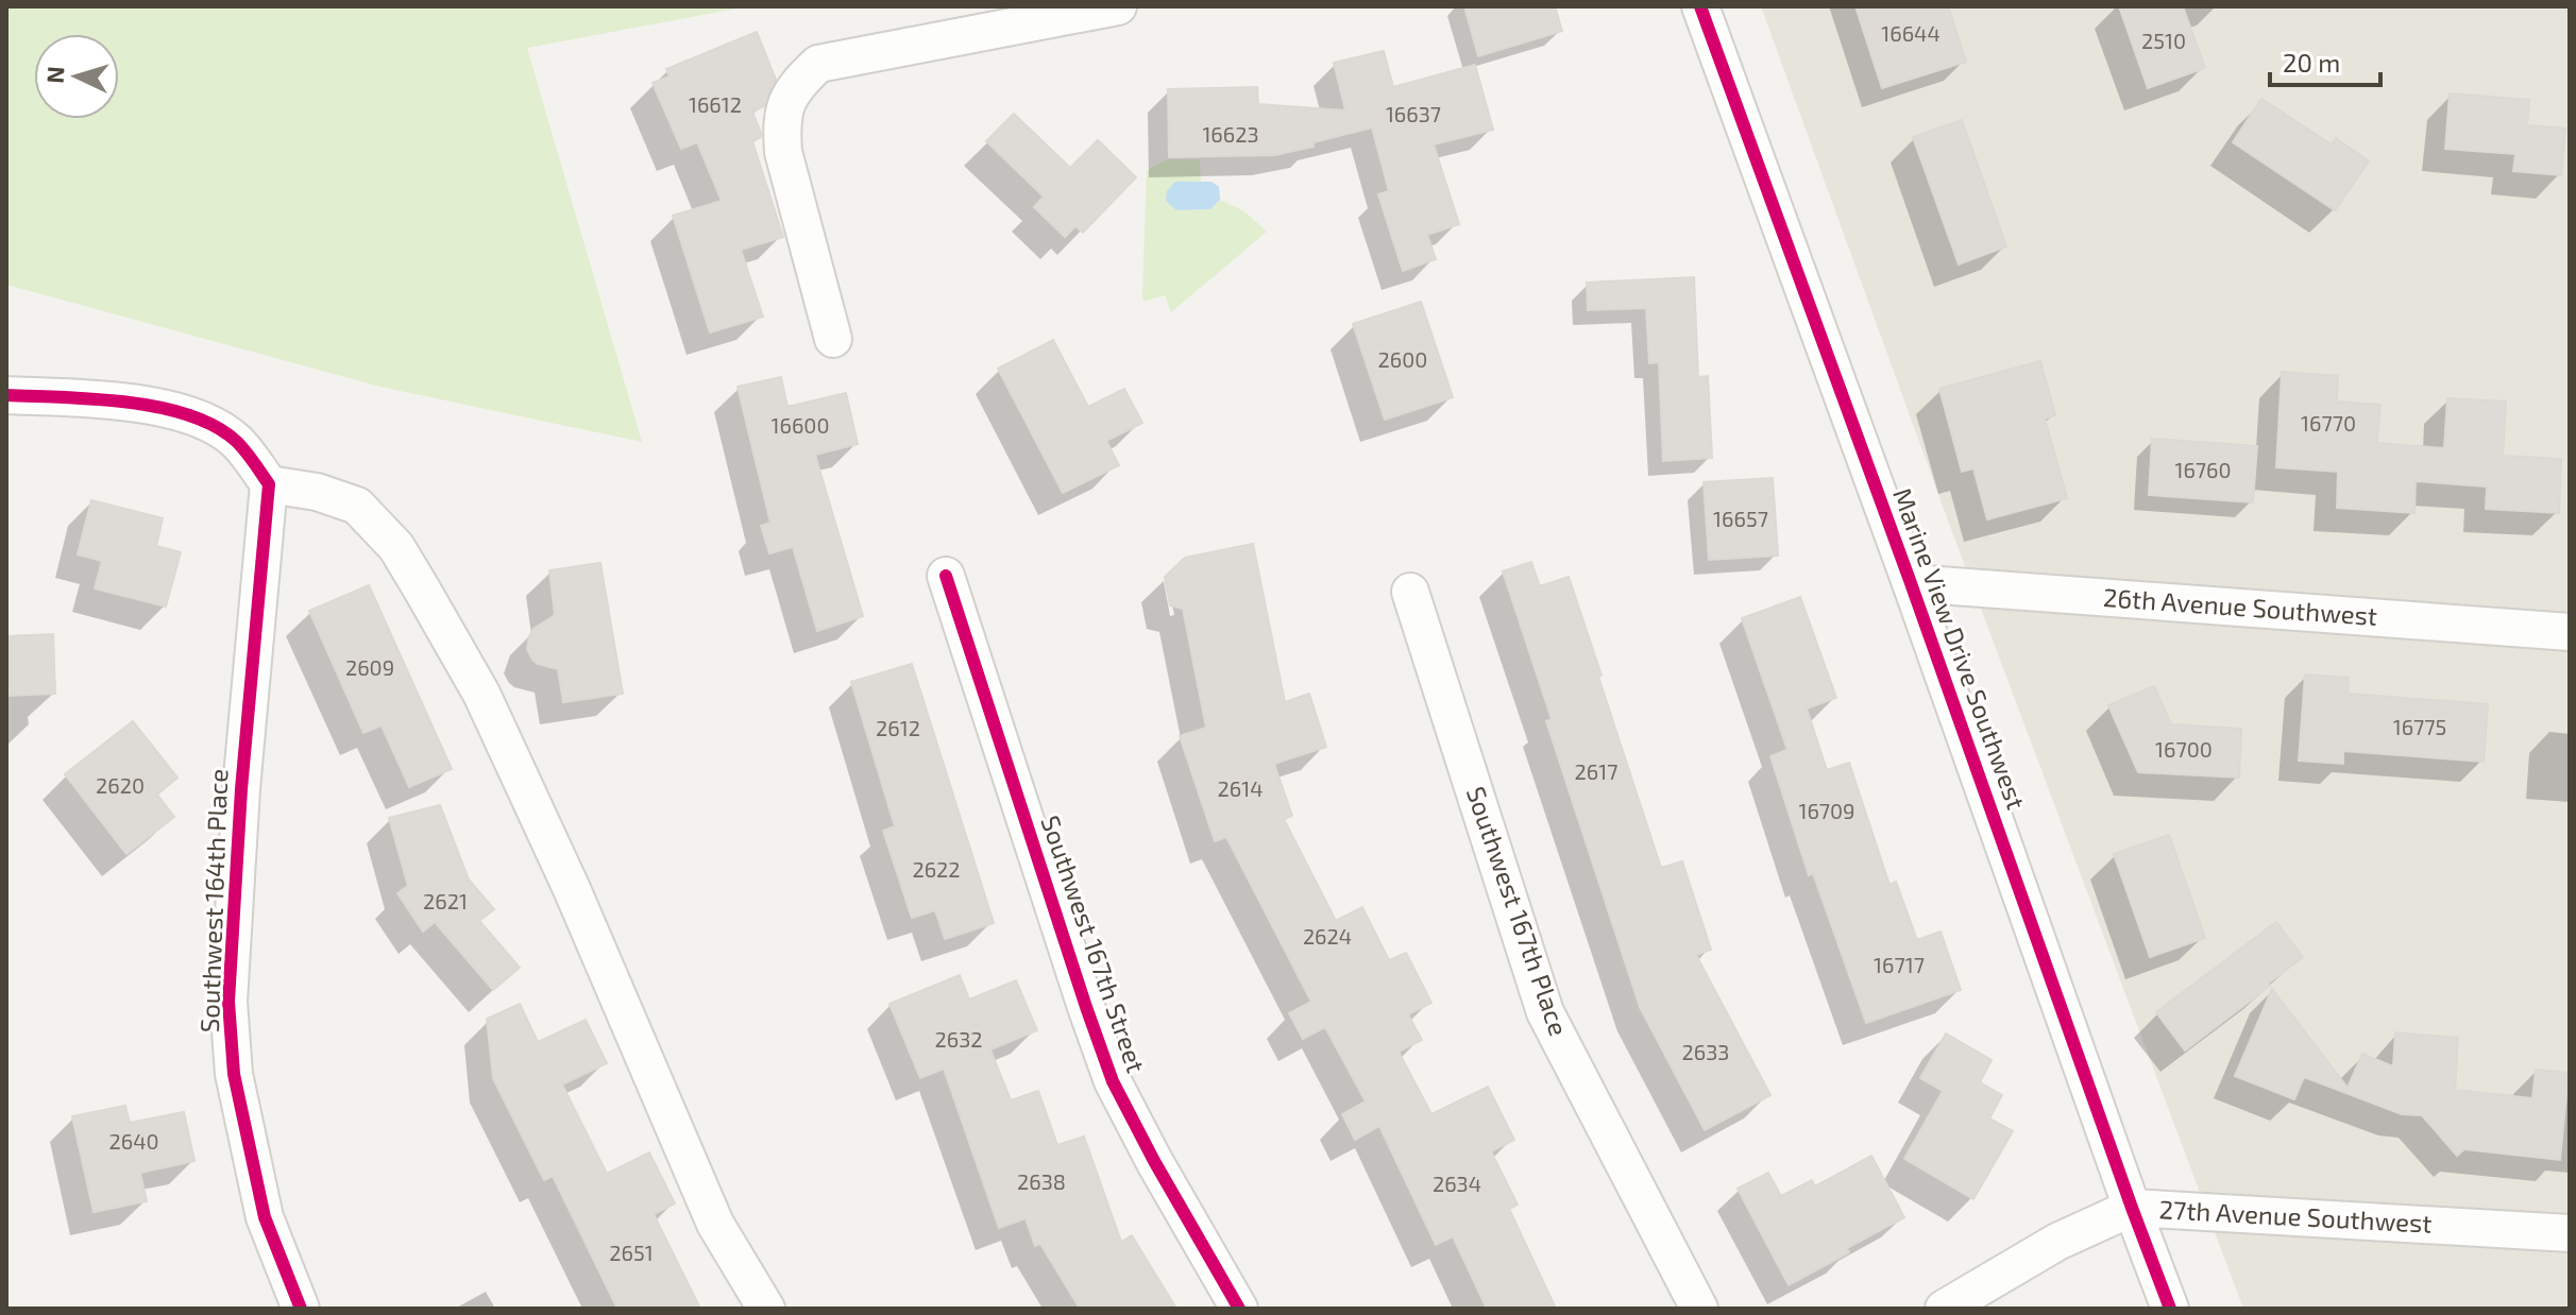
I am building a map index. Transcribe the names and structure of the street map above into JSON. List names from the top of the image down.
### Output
{
  "streets": {
    "street": [
      "26th Avenue Southwest",
      "Marine View Drive Southwest",
      "Southwest 164th Place",
      "Southwest 167th Place",
      "Southwest 167th Street",
      "27th Avenue Southwest"
    ]
  },
  "crossings": [
    ["26th Avenue Southwest", "Marine View Drive Southwest"],
    ["Marine View Drive Southwest", "27th Avenue Southwest"]
  ],
  "house_numbers": [
    "16644",
    "2510",
    "16612",
    "16637",
    "16623",
    "2600",
    "16770",
    "16600",
    "16760",
    "16657",
    "2609",
    "16775",
    "2612",
    "16700",
    "2617",
    "2620",
    "2614",
    "16709",
    "2622",
    "2621",
    "2624",
    "16717",
    "2632",
    "2633",
    "2640",
    "2638",
    "2634",
    "2651"
  ],
  "scale_bar": "20 m",
  "north": "left"
}
